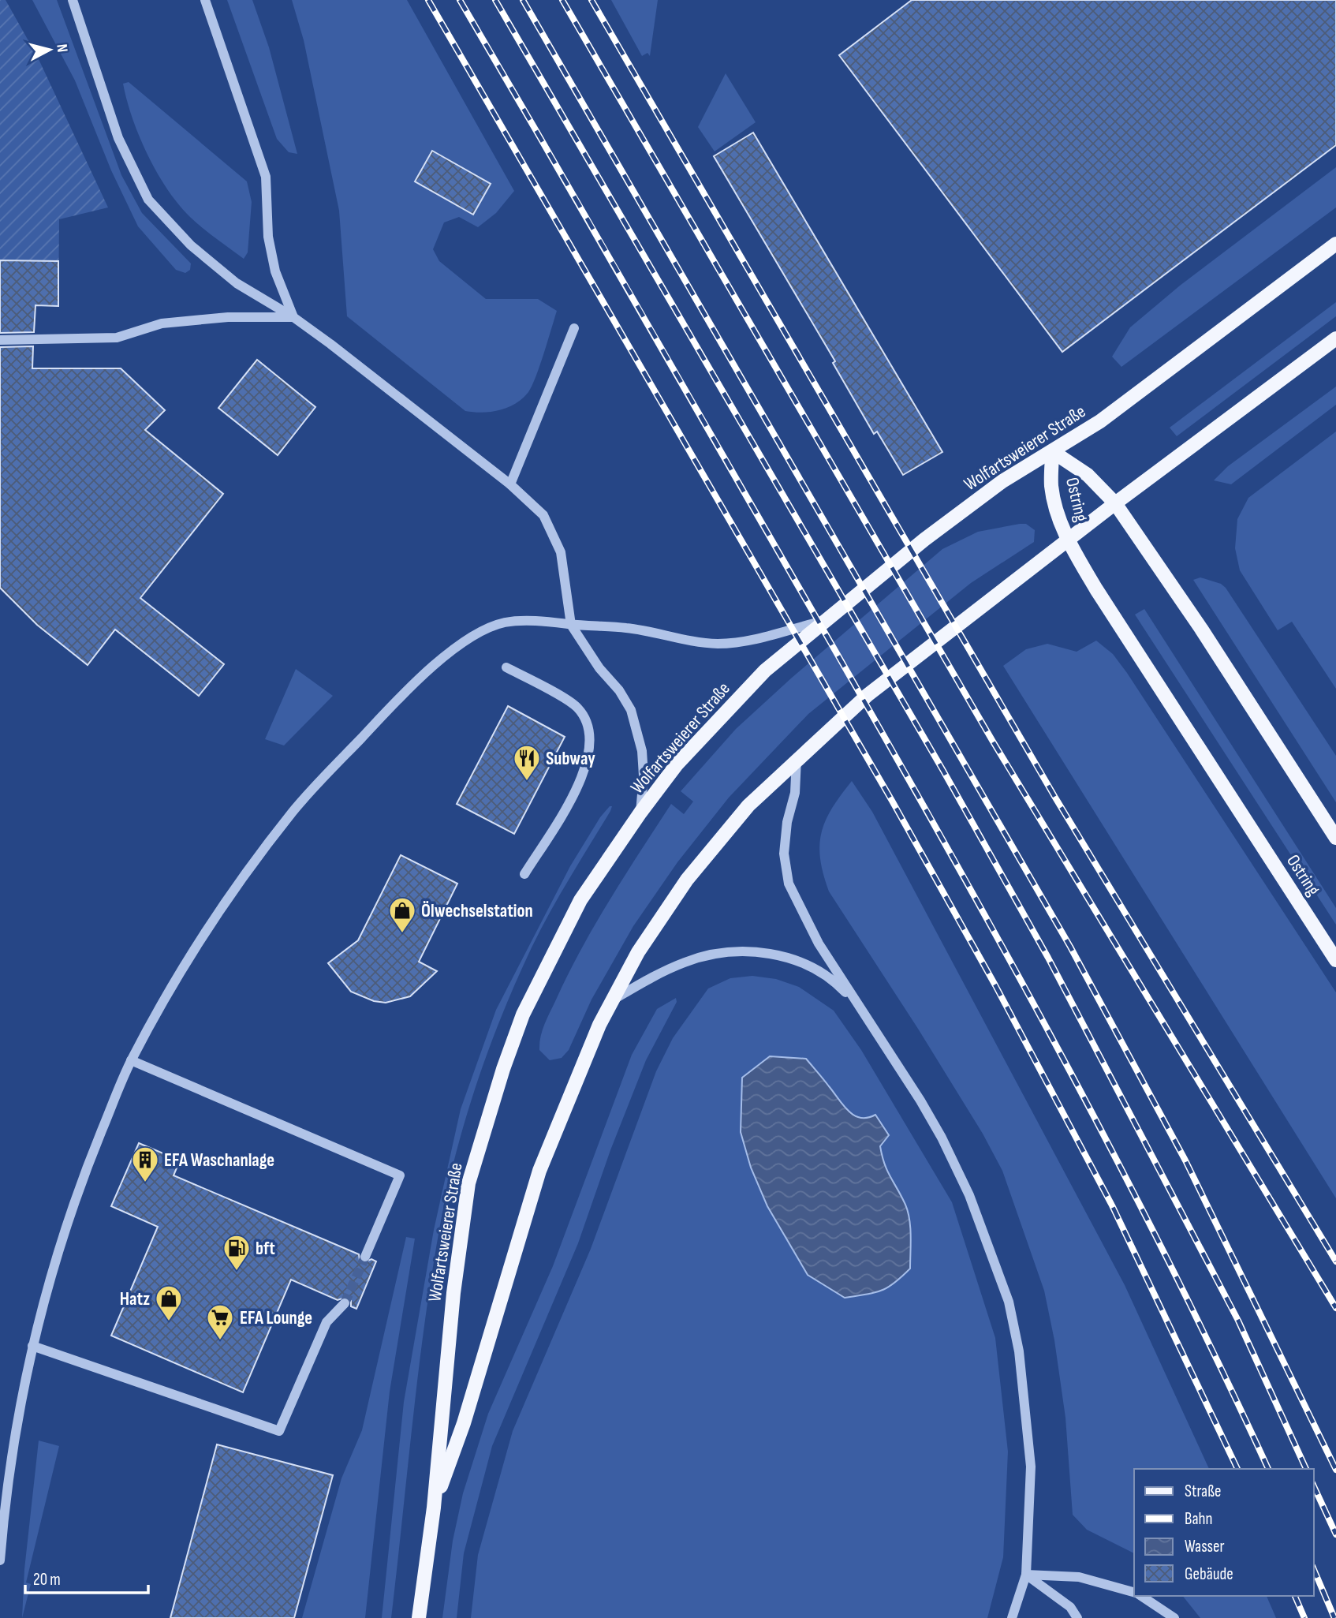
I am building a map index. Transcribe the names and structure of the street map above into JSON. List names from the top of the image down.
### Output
{
  "streets": {
    "main road": ["Wolfartsweierer Straße", "Ostring"]
  },
  "crossings": [
    ["Wolfartsweierer Straße", "Ostring"]
  ],
  "places": {
    "restaurant": ["Subway"],
    "shop": ["Ölwechselstation", "Hatz"],
    "building": ["EFA Waschanlage"],
    "fuel station": ["bft"],
    "supermarket": ["EFA Lounge"]
  },
  "legend": [
    "Straße",
    "Bahn",
    "Wasser",
    "Gebäude"
  ],
  "scale_bar": "20 m",
  "north": "right"
}
